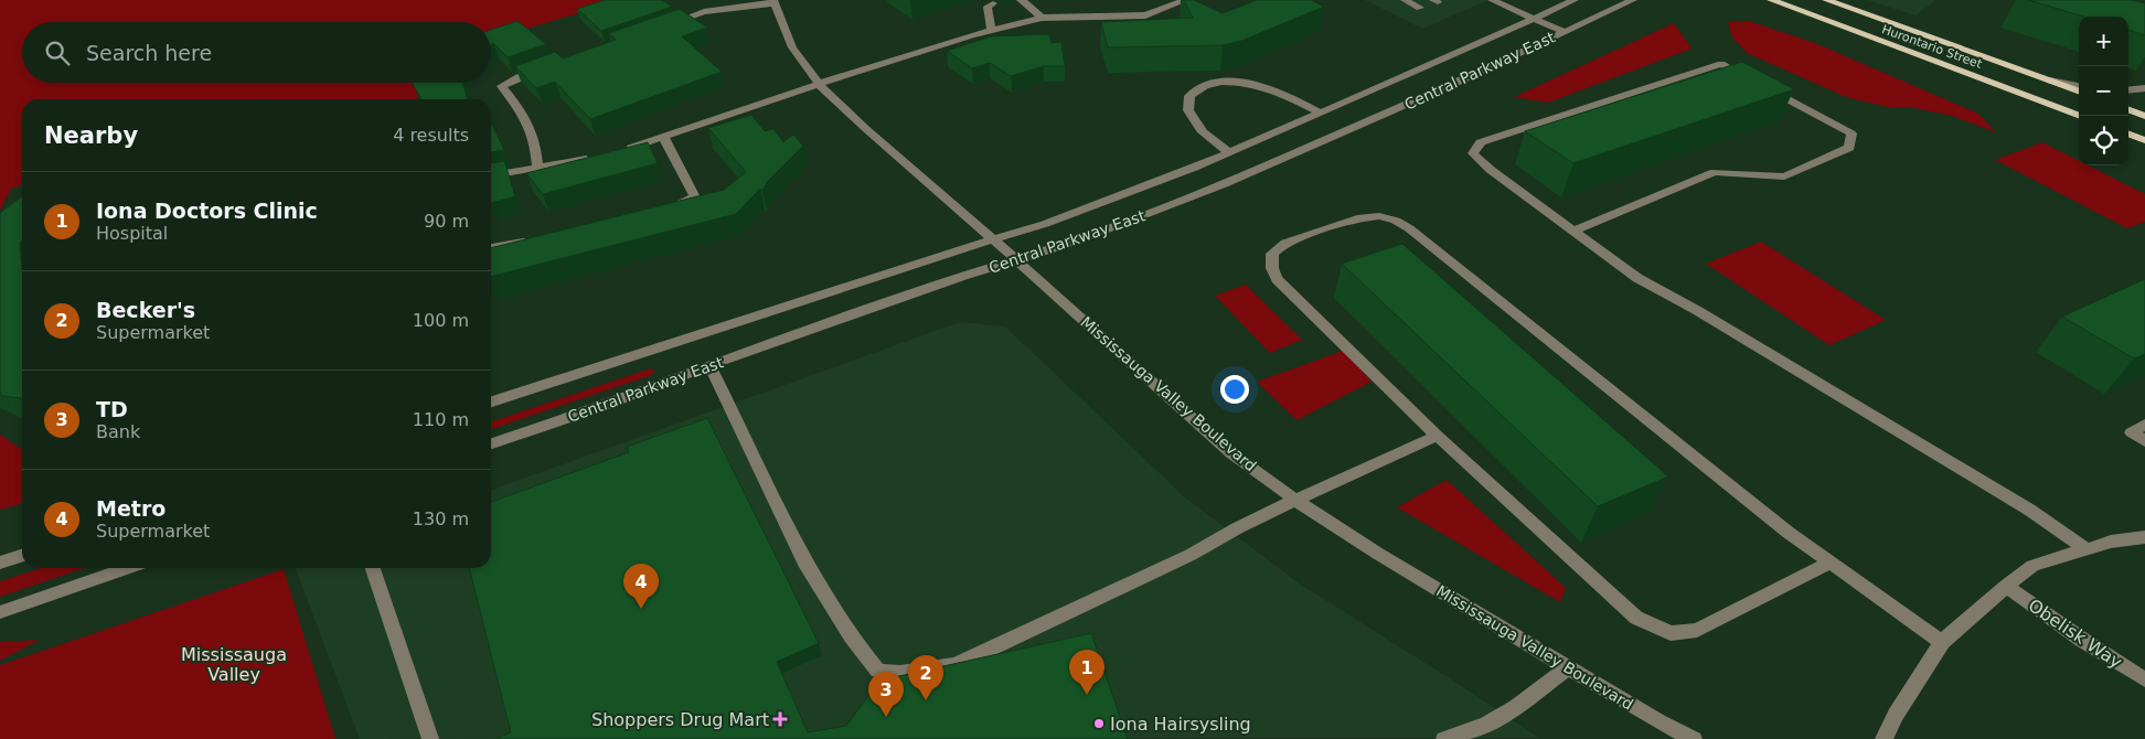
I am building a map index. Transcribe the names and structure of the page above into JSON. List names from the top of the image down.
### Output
{
  "streets": {
    "main road": ["Hurontario Street"],
    "street": ["Central Parkway East", "Mississauga Valley Boulevard", "Obelisk Way"]
  },
  "crossings": [
    ["Central Parkway East", "Mississauga Valley Boulevard"]
  ],
  "parks": ["Mississauga Valley"],
  "places": {
    "health": ["Shoppers Drug Mart"],
    "other": ["Iona Hairsysling"]
  },
  "page": {
    "map_buttons": ["+", "−"],
    "search": "Search here",
    "heading": ["Nearby", "4 results"],
    "list": [
      {
        "mark": "1",
        "name": "Iona Doctors Clinic",
        "note": "Hospital",
        "value": "90 m"
      },
      {
        "mark": "2",
        "name": "Becker's",
        "note": "Supermarket",
        "value": "100 m"
      },
      {
        "mark": "3",
        "name": "TD",
        "note": "Bank",
        "value": "110 m"
      },
      {
        "mark": "4",
        "name": "Metro",
        "note": "Supermarket",
        "value": "130 m"
      }
    ],
    "pins": [
      "4",
      "1",
      "2",
      "3"
    ]
  }
}
